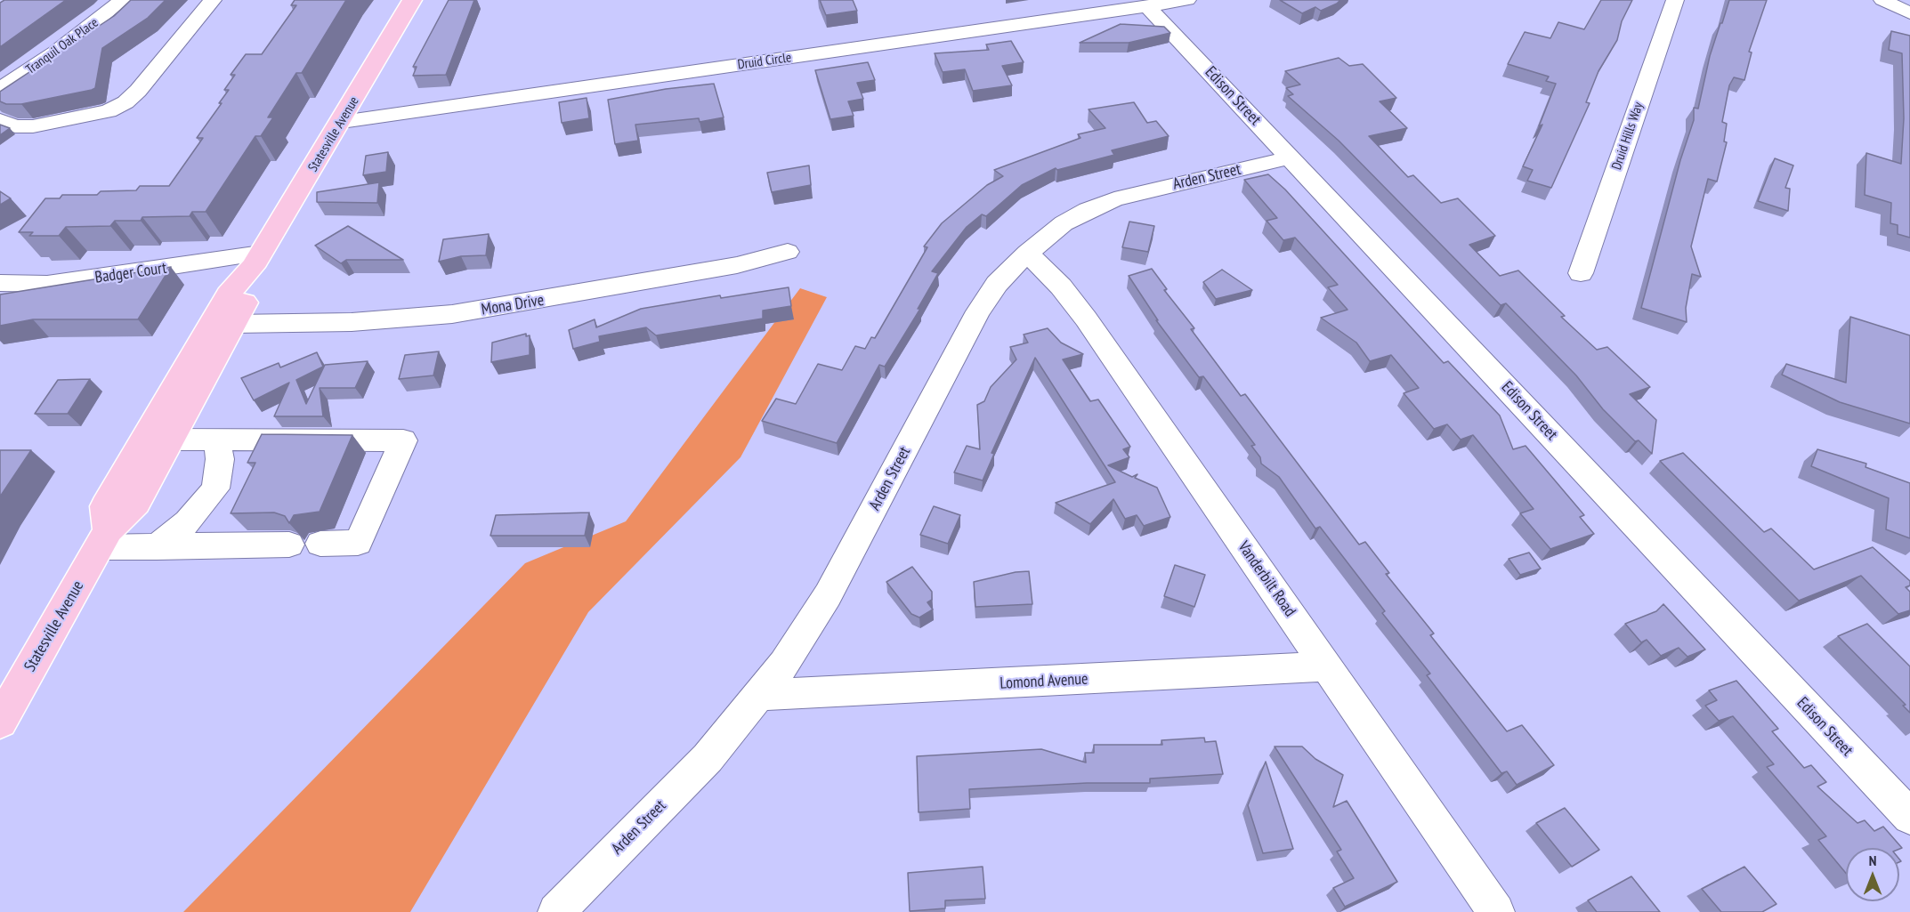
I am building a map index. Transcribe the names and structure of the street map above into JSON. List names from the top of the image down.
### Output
{
  "streets": {
    "main road": ["Statesville Avenue"],
    "street": [
      "Tranquil Oak Place",
      "Druid Circle",
      "Edison Street",
      "Druid Hills Way",
      "Arden Street",
      "Badger Court",
      "Mona Drive",
      "Vanderbilt Road",
      "Lomond Avenue"
    ]
  },
  "crossings": [
    ["Druid Circle", "Edison Street"],
    ["Druid Circle", "Statesville Avenue"],
    ["Edison Street", "Arden Street"],
    ["Statesville Avenue", "Badger Court"],
    ["Statesville Avenue", "Mona Drive"],
    ["Arden Street", "Vanderbilt Road"],
    ["Arden Street", "Lomond Avenue"],
    ["Vanderbilt Road", "Lomond Avenue"]
  ],
  "north": "top"
}
